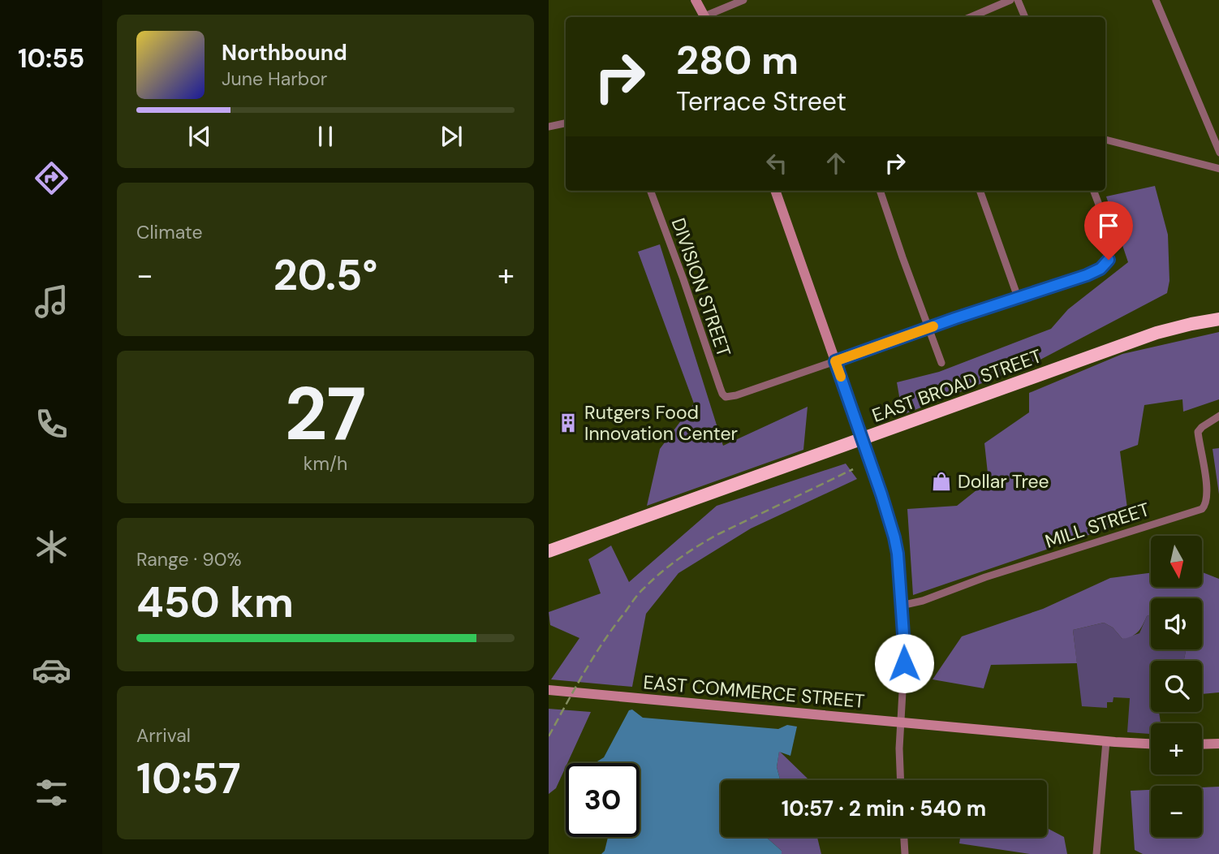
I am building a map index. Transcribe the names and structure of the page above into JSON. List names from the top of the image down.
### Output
{
  "streets": {
    "highway": ["EAST BROAD STREET"],
    "street": ["DIVISION STREET", "MILL STREET", "EAST COMMERCE STREET"]
  },
  "places": {
    "building": ["Rutgers Food Innovation Center"],
    "shop": ["Dollar Tree"]
  },
  "north": "bottom",
  "page": {
    "tabs": "10:55",
    "turn": ["280 m", "Terrace Street"],
    "song": ["Northbound", "June Harbor"],
    "tile": [
      "Climate",
      ["27", "km/h"],
      ["Range · 90%", "450 km"],
      ["Arrival", "10:57"]
    ],
    "heat": ["−", "20.5°", "+"],
    "map_buttons": ["+", "−"],
    "limit": "30",
    "trip": "10:57 · 2 min · 540 m"
  }
}
